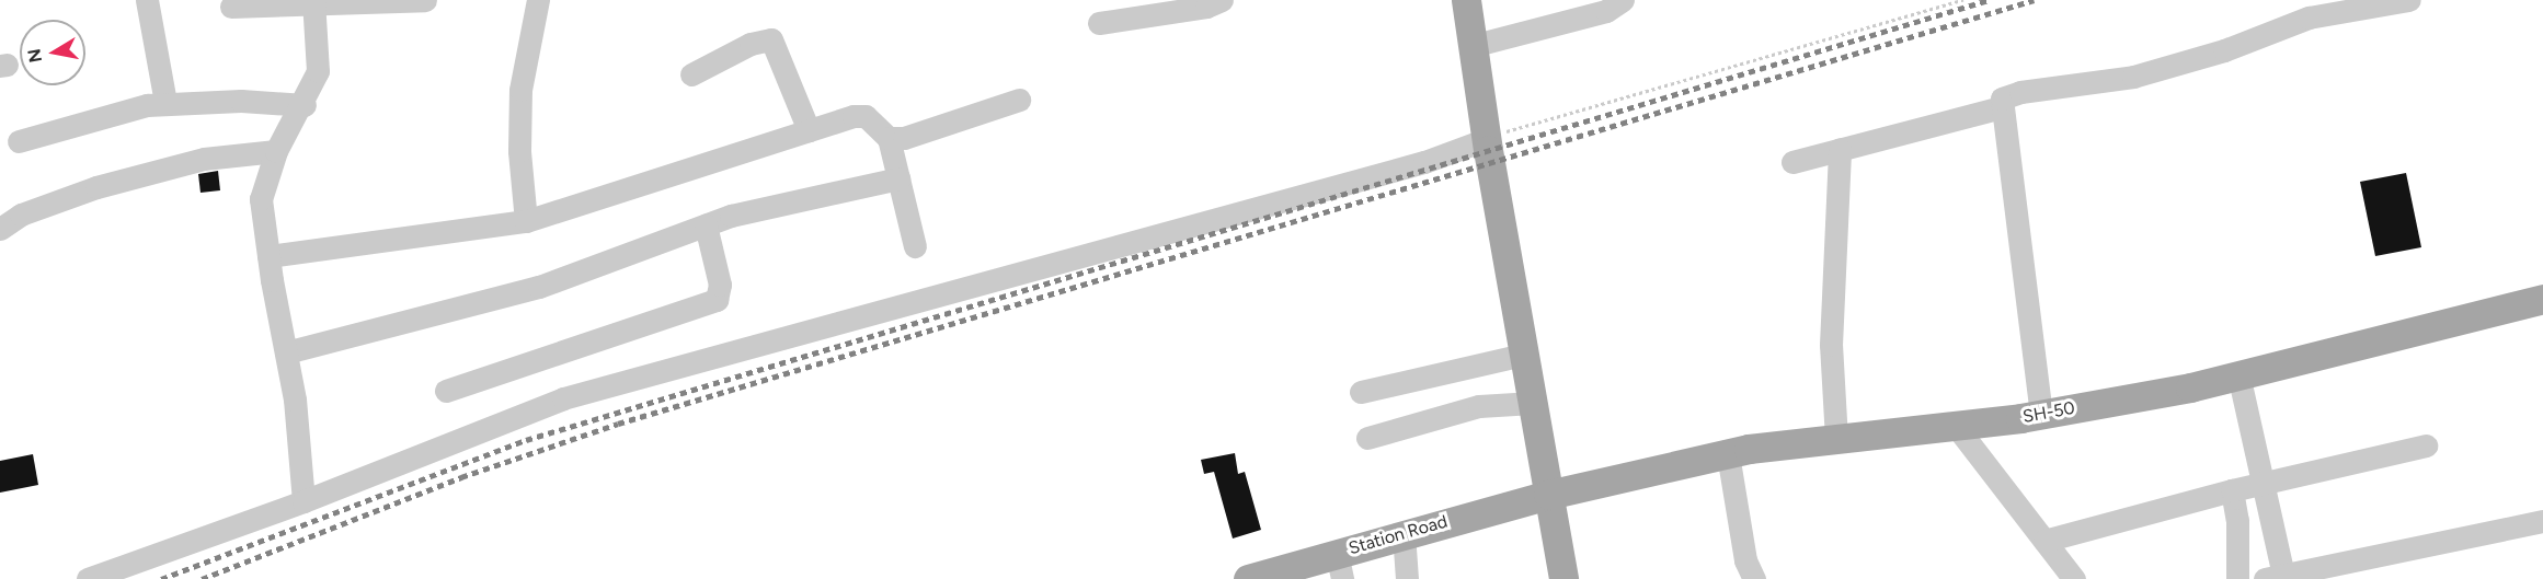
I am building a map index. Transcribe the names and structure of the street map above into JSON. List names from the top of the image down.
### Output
{
  "streets": {
    "main road": ["SH-50", "Station Road"]
  },
  "crossings": [
    ["SH-50", "Station Road"]
  ],
  "north": "left"
}
